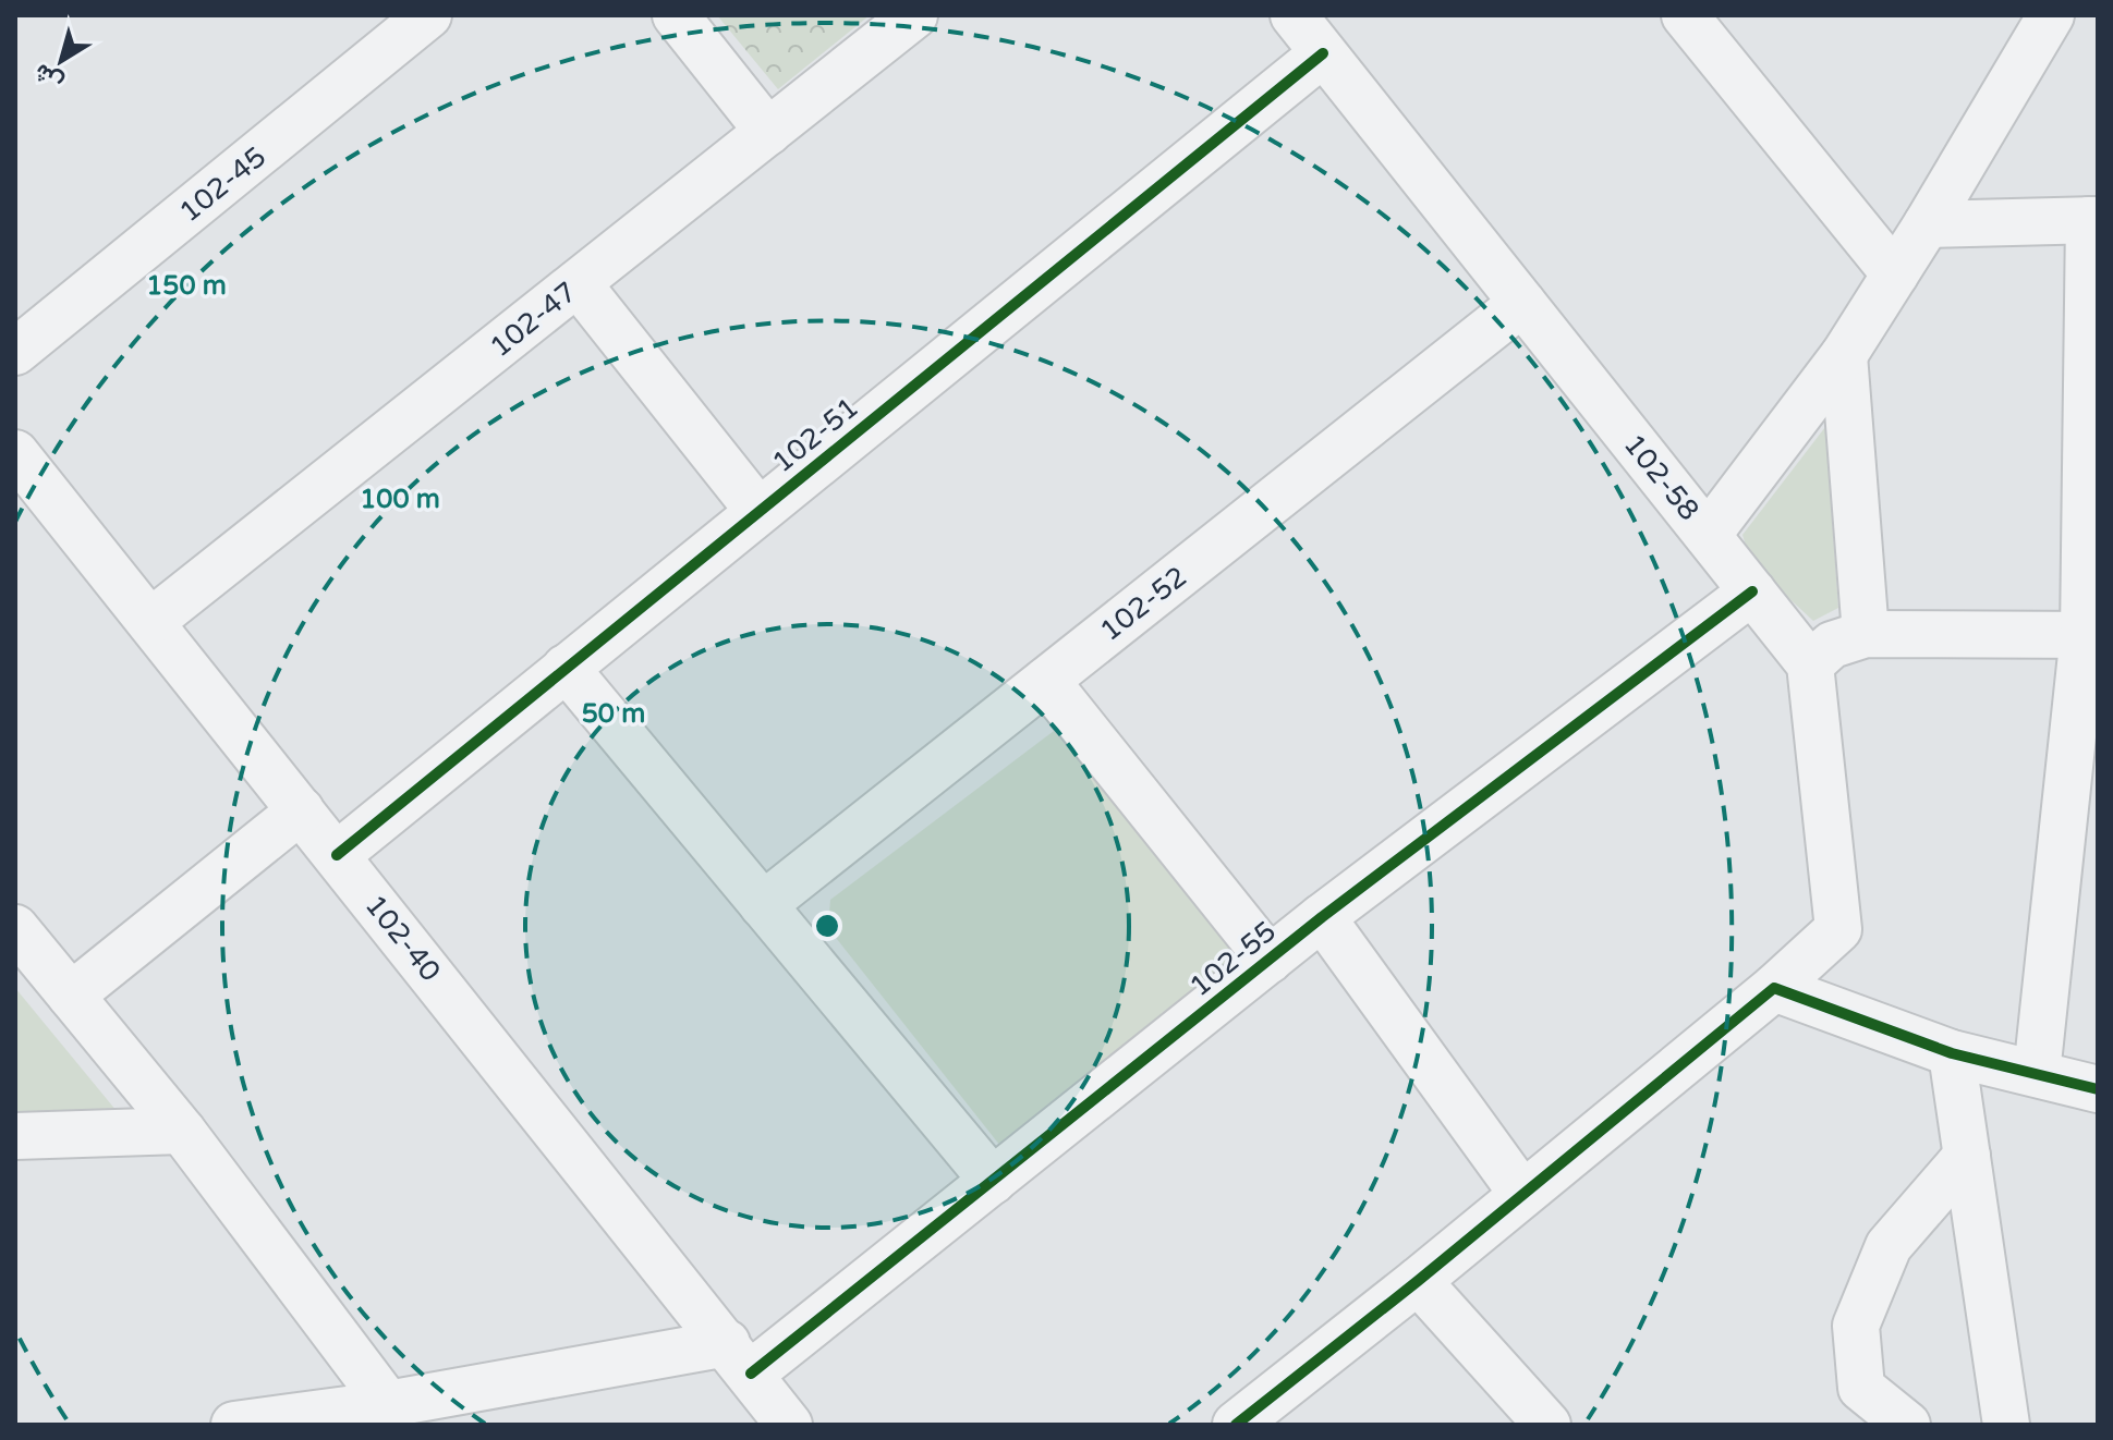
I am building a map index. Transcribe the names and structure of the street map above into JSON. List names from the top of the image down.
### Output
{
  "streets": {
    "street": [
      "102-45",
      "102-47",
      "102-51",
      "102-58",
      "102-52",
      "102-40",
      "102-55"
    ]
  },
  "crossings": [
    ["102-47", "102-40"],
    ["102-51", "102-58"],
    ["102-51", "102-40"],
    ["102-58", "102-52"],
    ["102-58", "102-55"],
    ["102-40", "102-55"]
  ],
  "north": "bottom left",
  "rings": ["150 m", "100 m", "50 m"]
}
